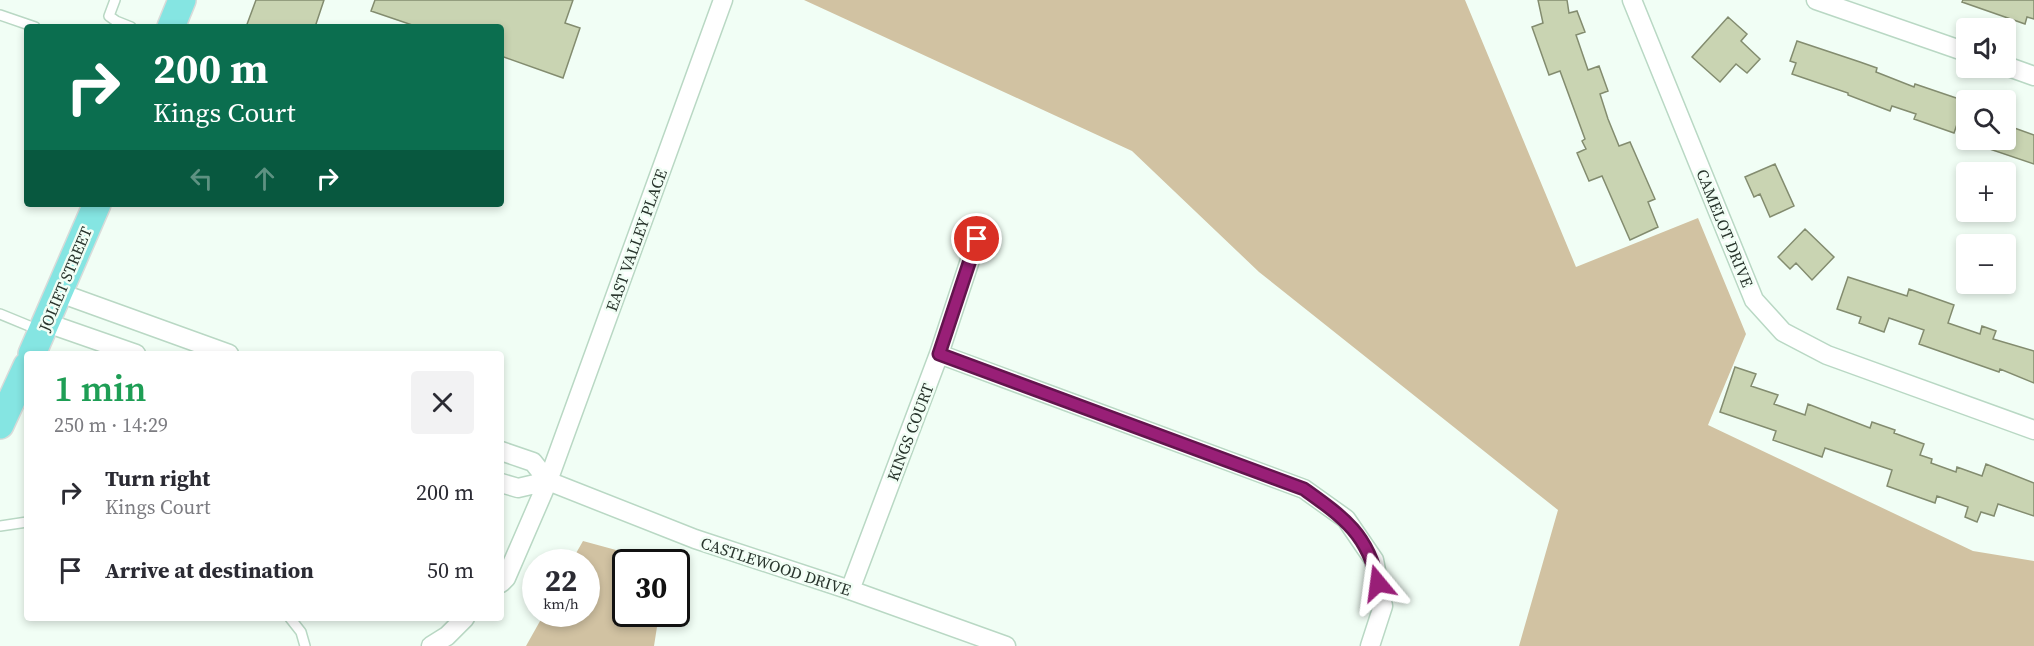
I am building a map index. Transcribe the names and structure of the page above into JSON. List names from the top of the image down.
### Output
{
  "streets": {
    "main road": ["JOLIET STREET"],
    "street": [
      "CAMELOT DRIVE",
      "EAST VALLEY PLACE",
      "KINGS COURT",
      "CASTLEWOOD DRIVE"
    ]
  },
  "crossings": [
    ["EAST VALLEY PLACE", "CASTLEWOOD DRIVE"],
    ["KINGS COURT", "CASTLEWOOD DRIVE"]
  ],
  "page": {
    "map_buttons": ["+", "−"],
    "turn": ["200 m", "Kings Court"],
    "heading": ["1 min", "250 m · 14:29"],
    "list": [
      {
        "name": "Turn right",
        "note": "Kings Court",
        "value": "200 m"
      },
      {
        "name": "Arrive at destination",
        "value": "50 m"
      }
    ],
    "speed": "22 km/h",
    "limit": "30"
  }
}
